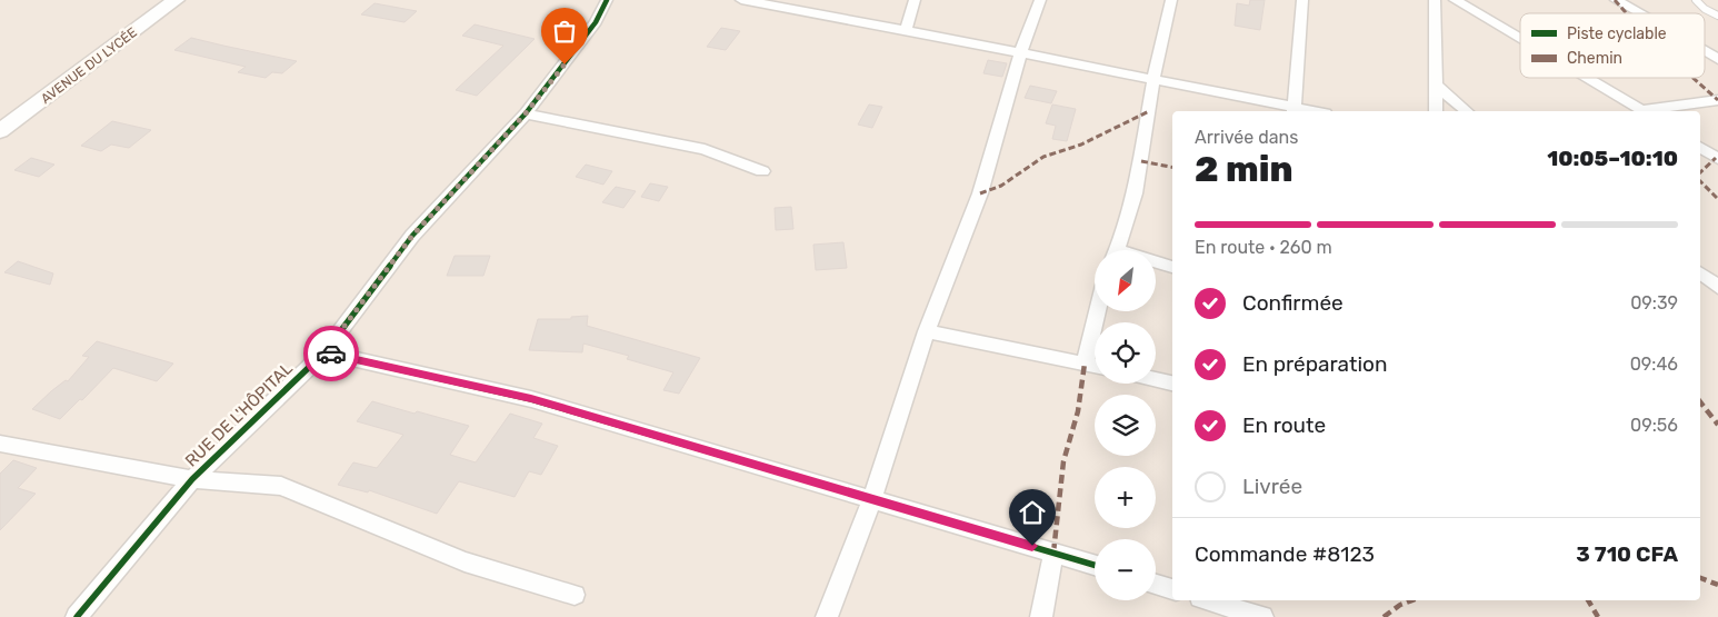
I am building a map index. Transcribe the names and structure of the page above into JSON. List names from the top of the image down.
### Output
{
  "streets": {
    "main road": ["AVENUE DU LYCÉE"],
    "street": ["RUE DE L'HÔPITAL"]
  },
  "legend": ["Piste cyclable", "Chemin"],
  "north": "bottom left",
  "page": {
    "heading": ["2 min", "Arrivée dans", "10:05–10:10"],
    "panel": ["Commande #8123", "3 710 CFA"],
    "bar": "En route · 260 m",
    "map_buttons": ["+", "−"],
    "list": [
      ["Confirmée", "09:39"],
      ["En préparation", "09:46"],
      ["En route", "09:56"],
      "Livrée"
    ]
  }
}
